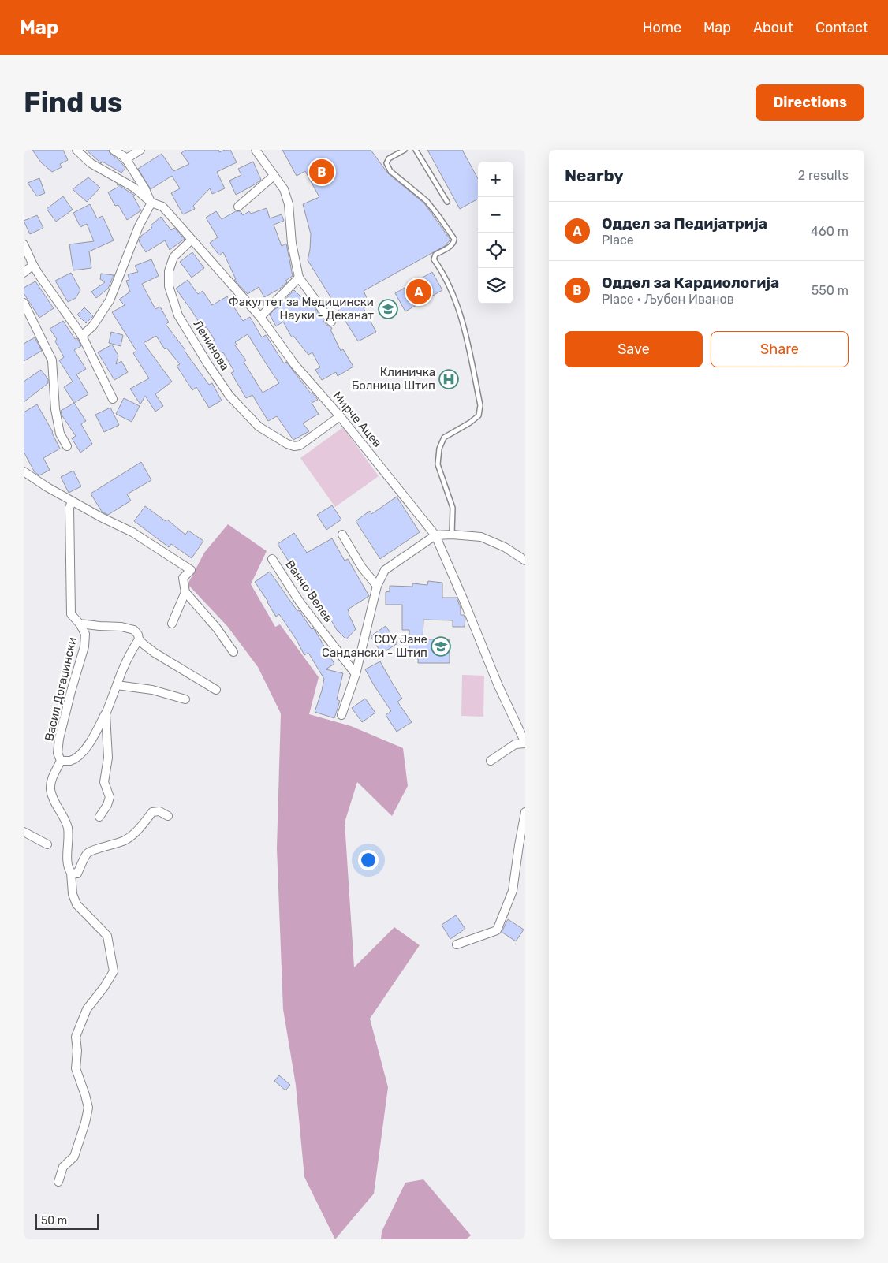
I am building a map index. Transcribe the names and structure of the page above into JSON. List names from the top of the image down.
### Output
{
  "streets": {
    "street": [
      "Ленинова",
      "Мирче Ацев",
      "Ванчо Велев",
      "Васил Догаџински"
    ]
  },
  "crossings": [
    ["Ленинова", "Мирче Ацев"]
  ],
  "places": {
    "school or university": ["Факултет за Медицински Науки - Деканат", "СОУ Јане Сандански - Штип"],
    "hospital": ["Клиничка Болница Штип"]
  },
  "scale_bar": "50 m",
  "page": {
    "header": "Map",
    "nav": [
      "Home",
      "Map",
      "About",
      "Contact"
    ],
    "buttons": [
      "Directions",
      ["Save", "Share"]
    ],
    "title": "Find us",
    "heading": ["Nearby", "2 results"],
    "pins": ["B", "A"],
    "map_buttons": ["+", "−"],
    "list": [
      {
        "mark": "A",
        "name": "Оддел за Педијатрија",
        "note": "Place",
        "value": "460 m"
      },
      {
        "mark": "B",
        "name": "Оддел за Кардиологија",
        "note": "Place · Љубен Иванов",
        "value": "550 m"
      }
    ],
    "scale": "50 m"
  }
}
